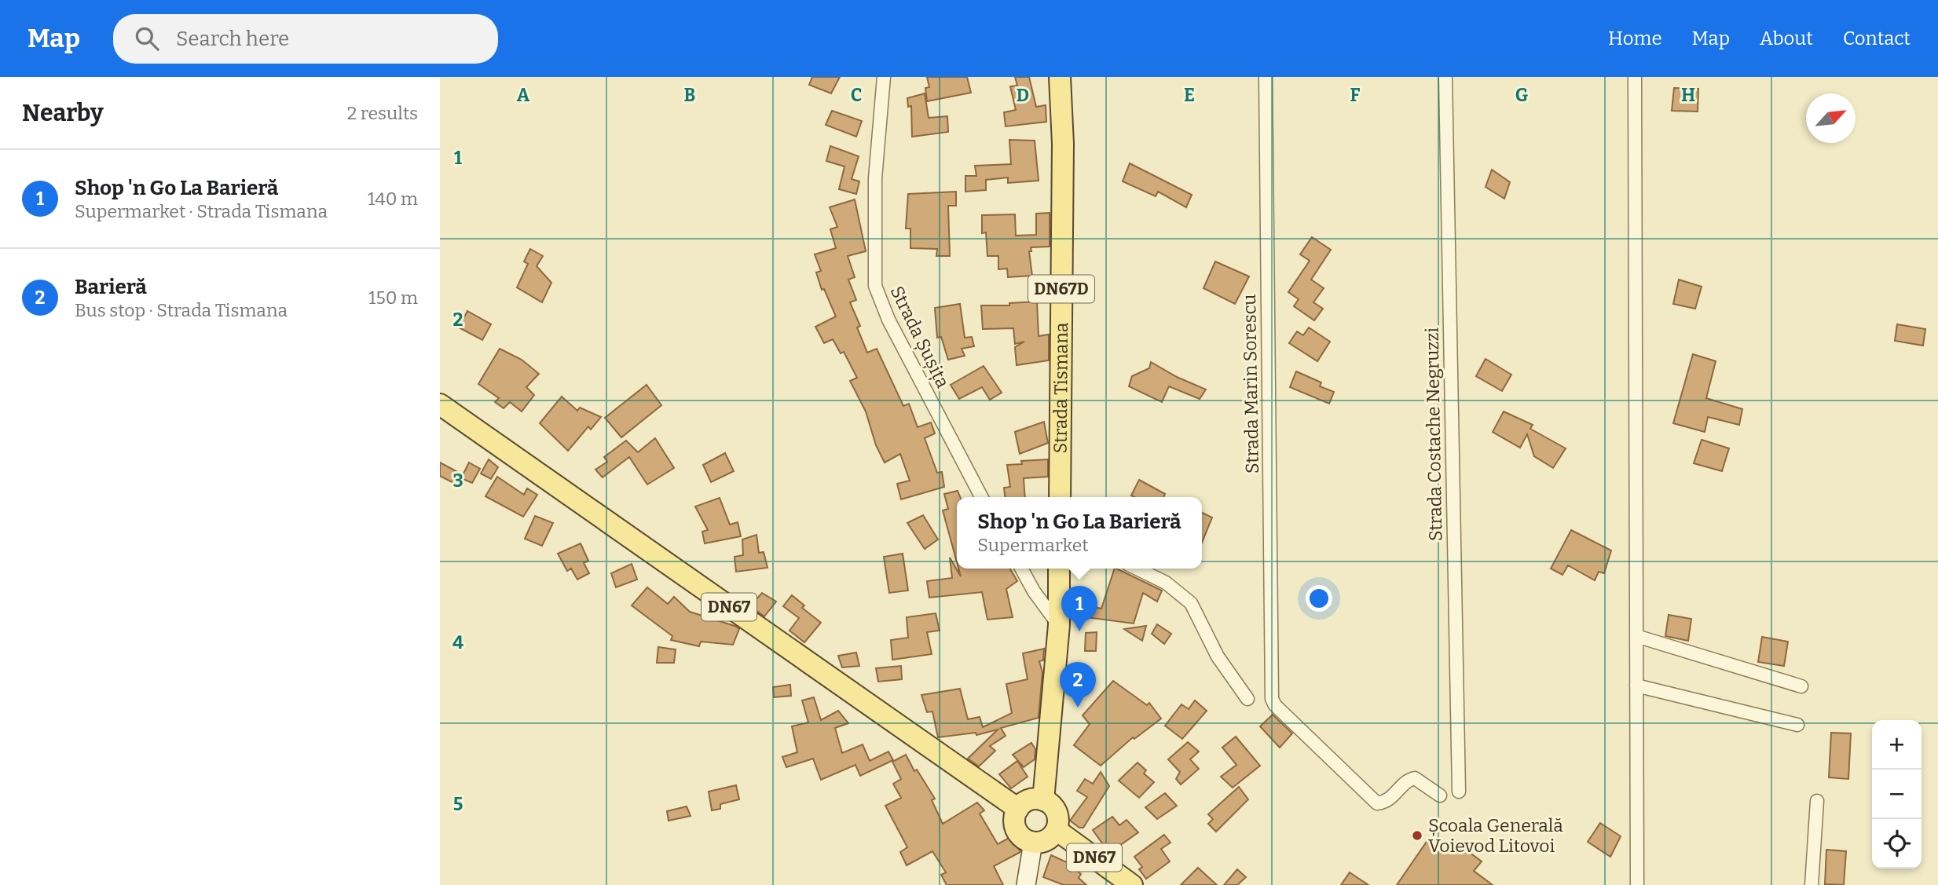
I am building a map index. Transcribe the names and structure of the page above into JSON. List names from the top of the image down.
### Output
{
  "streets": {
    "main road": ["DN67D", "Strada Tismana", "DN67"],
    "street": ["Strada Șușița", "Strada Marin Sorescu", "Strada Costache Negruzzi"]
  },
  "places": ["Școala Generală Voievod Litovoi"],
  "north": "top right",
  "page": {
    "header": "Map",
    "search": "Search here",
    "nav": [
      "Home",
      "Map",
      "About",
      "Contact"
    ],
    "heading": ["Nearby", "2 results"],
    "list": [
      {
        "mark": "1",
        "name": "Shop 'n Go La Barieră",
        "note": "Supermarket · Strada Tismana",
        "value": "140 m"
      },
      {
        "mark": "2",
        "name": "Barieră",
        "note": "Bus stop · Strada Tismana",
        "value": "150 m"
      }
    ],
    "popup": ["Shop 'n Go La Barieră", "Supermarket"],
    "pins": ["1", "2"],
    "map_buttons": ["+", "−"]
  },
  "grid": {
    "columns": [
      "A",
      "B",
      "C",
      "D",
      "E",
      "F",
      "G",
      "H"
    ],
    "rows": [
      "1",
      "2",
      "3",
      "4",
      "5"
    ]
  }
}
